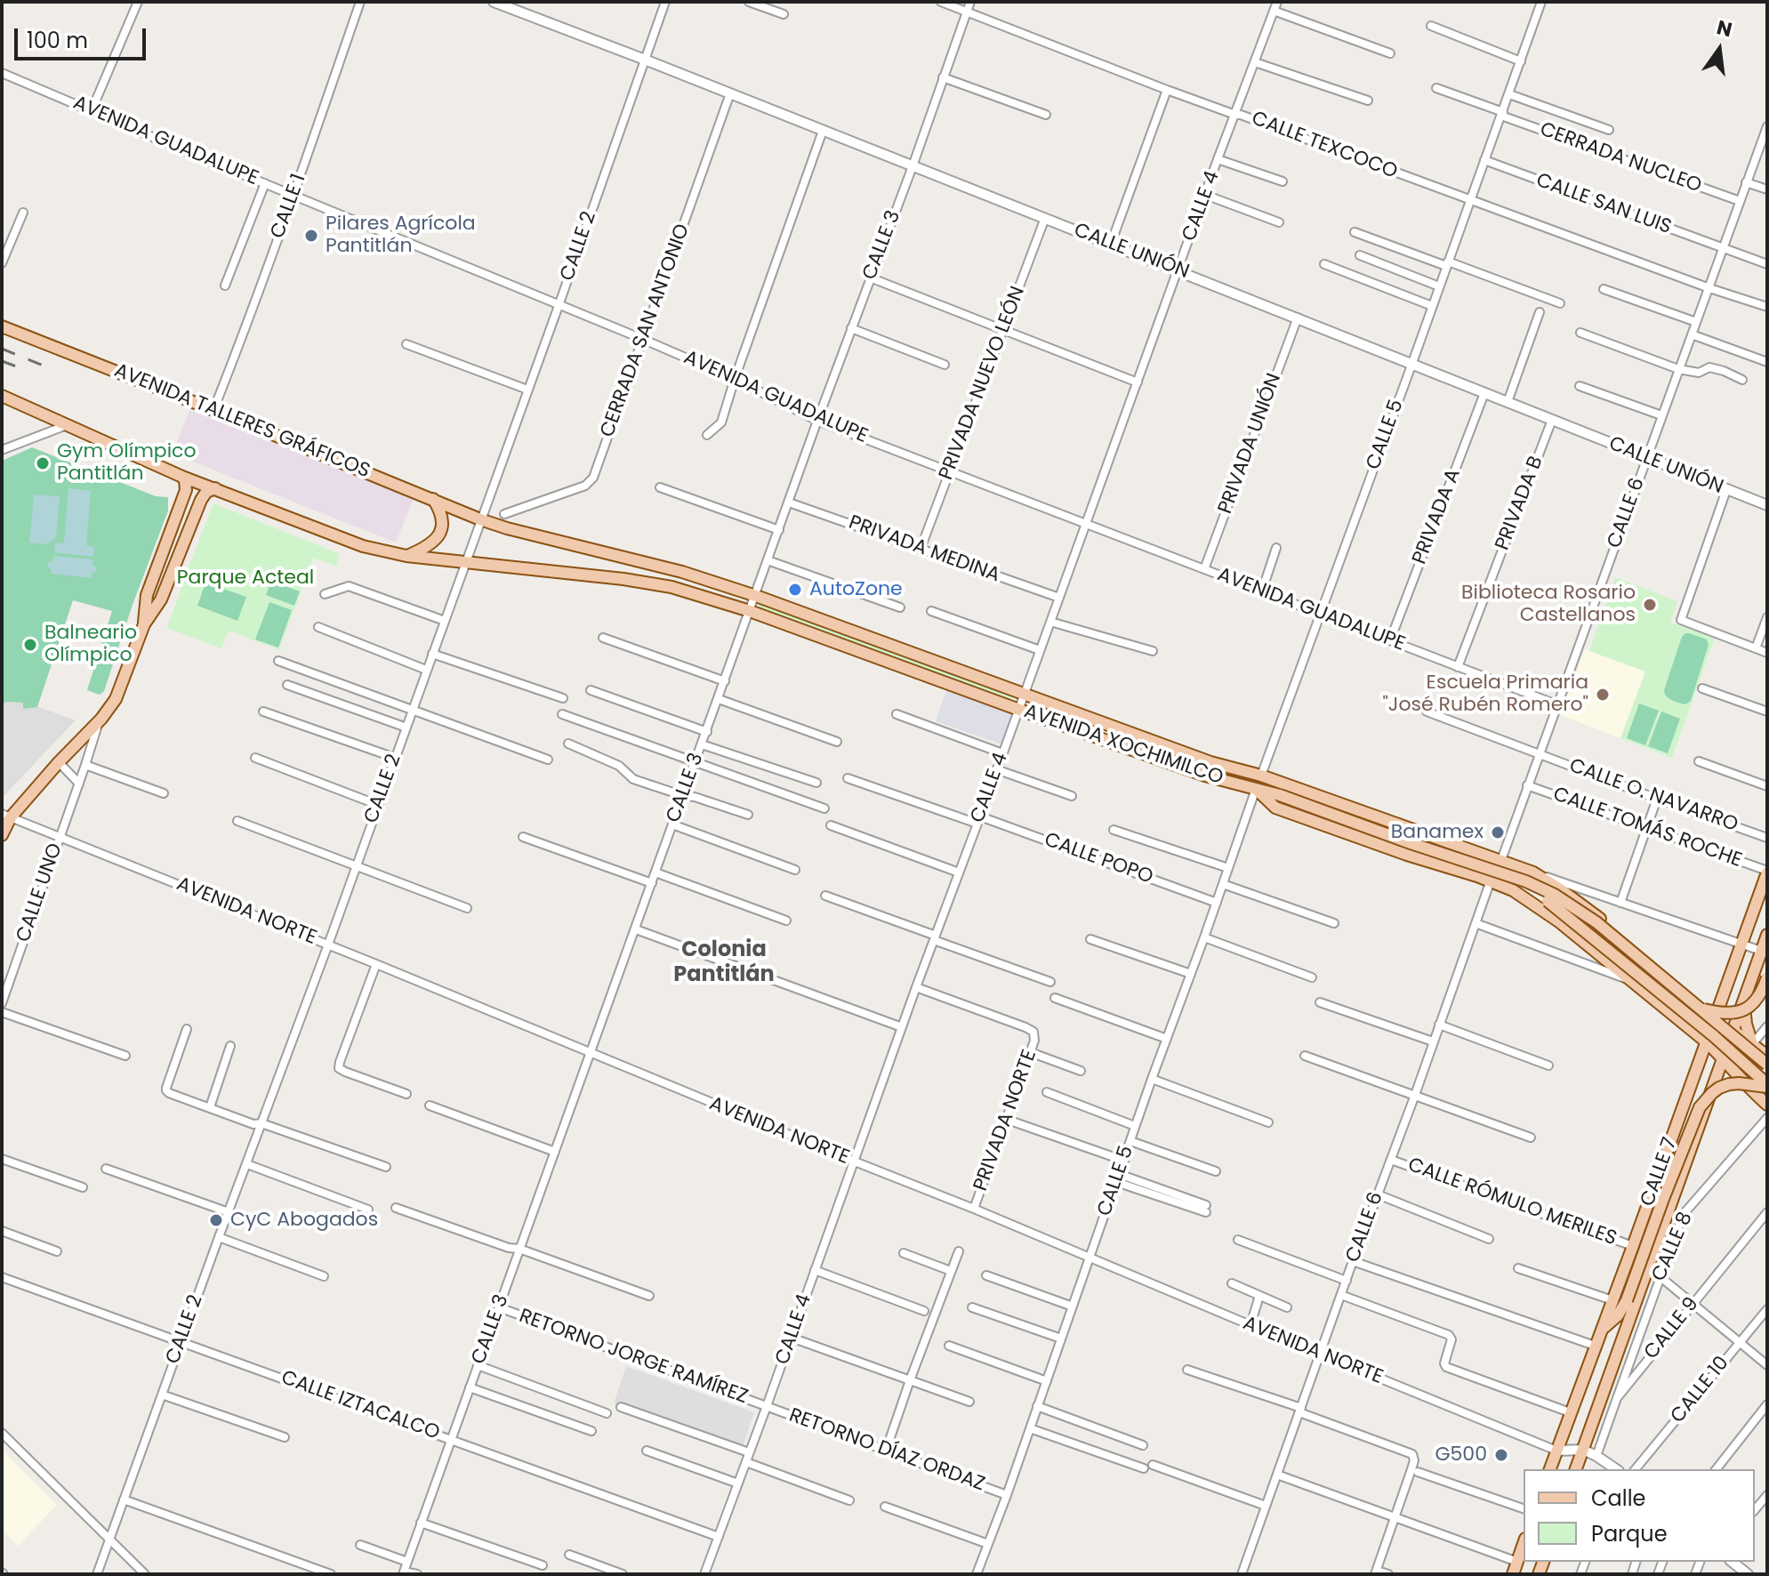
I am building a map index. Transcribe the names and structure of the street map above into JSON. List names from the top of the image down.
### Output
{
  "streets": {
    "main road": ["AVENIDA TALLERES GRÁFICOS", "AVENIDA XOCHIMILCO", "CALLE 7"],
    "street": [
      "AVENIDA GUADALUPE",
      "CALLE TEXCOCO",
      "CERRADA NUCLEO",
      "CALLE SAN LUIS",
      "CALLE 1",
      "CALLE 4",
      "CALLE 3",
      "CALLE 2",
      "CALLE UNIÓN",
      "CERRADA SAN ANTONIO",
      "PRIVADA NUEVO LEÓN",
      "CALLE 5",
      "PRIVADA UNIÓN",
      "PRIVADA B",
      "CALLE 6",
      "PRIVADA A",
      "PRIVADA MEDINA",
      "CALLE O. NAVARRO",
      "CALLE TOMÁS ROCHE",
      "CALLE POPO",
      "CALLE UNO",
      "AVENIDA NORTE",
      "PRIVADA NORTE",
      "CALLE RÓMULO MERILES",
      "CALLE 8",
      "CALLE 9",
      "RETORNO JORGE RAMÍREZ",
      "CALLE 10",
      "CALLE IZTACALCO",
      "RETORNO DÍAZ ORDAZ"
    ]
  },
  "crossings": [
    ["AVENIDA GUADALUPE", "CALLE 1"],
    ["AVENIDA GUADALUPE", "CALLE 4"],
    ["AVENIDA GUADALUPE", "CALLE 3"],
    ["AVENIDA GUADALUPE", "CALLE 2"],
    ["AVENIDA GUADALUPE", "CERRADA SAN ANTONIO"],
    ["AVENIDA GUADALUPE", "PRIVADA NUEVO LEÓN"],
    ["AVENIDA GUADALUPE", "CALLE 5"],
    ["AVENIDA GUADALUPE", "PRIVADA UNIÓN"],
    ["AVENIDA GUADALUPE", "PRIVADA B"],
    ["AVENIDA GUADALUPE", "CALLE 6"],
    ["AVENIDA GUADALUPE", "PRIVADA A"],
    ["CALLE TEXCOCO", "CALLE 4"],
    ["CALLE TEXCOCO", "CALLE 3"],
    ["CALLE TEXCOCO", "CALLE 5"],
    ["CALLE TEXCOCO", "CALLE 6"],
    ["CERRADA NUCLEO", "CALLE 5"],
    ["CERRADA NUCLEO", "CALLE 6"],
    ["CALLE SAN LUIS", "CALLE 5"],
    ["CALLE SAN LUIS", "CALLE 6"],
    ["CALLE 1", "AVENIDA TALLERES GRÁFICOS"],
    ["CALLE 4", "CALLE UNIÓN"],
    ["CALLE 4", "PRIVADA MEDINA"],
    ["CALLE 4", "AVENIDA XOCHIMILCO"],
    ["CALLE 4", "CALLE POPO"],
    ["CALLE 4", "AVENIDA NORTE"],
    ["CALLE 4", "PRIVADA NORTE"],
    ["CALLE 4", "RETORNO JORGE RAMÍREZ"],
    ["CALLE 4", "CALLE IZTACALCO"],
    ["CALLE 4", "RETORNO DÍAZ ORDAZ"],
    ["CALLE 3", "CALLE UNIÓN"],
    ["CALLE 3", "PRIVADA MEDINA"],
    ["CALLE 3", "AVENIDA XOCHIMILCO"],
    ["CALLE 3", "AVENIDA NORTE"],
    ["CALLE 3", "RETORNO JORGE RAMÍREZ"],
    ["CALLE 3", "CALLE IZTACALCO"],
    ["CALLE 2", "CALLE UNIÓN"],
    ["CALLE 2", "AVENIDA TALLERES GRÁFICOS"],
    ["CALLE 2", "AVENIDA XOCHIMILCO"],
    ["CALLE 2", "AVENIDA NORTE"],
    ["CALLE 2", "CALLE IZTACALCO"],
    ["CALLE UNIÓN", "CERRADA SAN ANTONIO"],
    ["CALLE UNIÓN", "PRIVADA NUEVO LEÓN"],
    ["CALLE UNIÓN", "CALLE 5"],
    ["CALLE UNIÓN", "PRIVADA UNIÓN"],
    ["CALLE UNIÓN", "PRIVADA B"],
    ["CALLE UNIÓN", "CALLE 6"],
    ["CALLE UNIÓN", "PRIVADA A"],
    ["PRIVADA NUEVO LEÓN", "PRIVADA MEDINA"],
    ["AVENIDA TALLERES GRÁFICOS", "AVENIDA XOCHIMILCO"],
    ["CALLE 5", "AVENIDA XOCHIMILCO"],
    ["CALLE 5", "CALLE POPO"],
    ["CALLE 5", "AVENIDA NORTE"],
    ["CALLE 5", "RETORNO DÍAZ ORDAZ"],
    ["CALLE 6", "AVENIDA XOCHIMILCO"],
    ["CALLE 6", "CALLE O. NAVARRO"],
    ["CALLE 6", "CALLE TOMÁS ROCHE"],
    ["CALLE 6", "AVENIDA NORTE"],
    ["CALLE 6", "CALLE RÓMULO MERILES"],
    ["AVENIDA XOCHIMILCO", "CALLE 7"],
    ["CALLE TOMÁS ROCHE", "CALLE 7"],
    ["CALLE UNO", "AVENIDA NORTE"],
    ["AVENIDA NORTE", "PRIVADA NORTE"],
    ["AVENIDA NORTE", "CALLE 7"],
    ["CALLE 7", "CALLE RÓMULO MERILES"],
    ["CALLE 8", "CALLE 9"],
    ["RETORNO JORGE RAMÍREZ", "RETORNO DÍAZ ORDAZ"]
  ],
  "districts": ["Colonia Pantitlán"],
  "parks": ["Parque Acteal"],
  "places": [
    "Pilares Agrícola Pantitlán",
    "Gym Olímpico Pantitlán",
    "AutoZone",
    "Biblioteca Rosario Castellanos",
    "Balneario Olímpico",
    "Escuela Primaria \"José Rubén Romero\"",
    "Banamex",
    "CyC Abogados",
    "G500"
  ],
  "legend": ["Calle", "Parque"],
  "scale_bar": "100 m",
  "north": "top"
}
